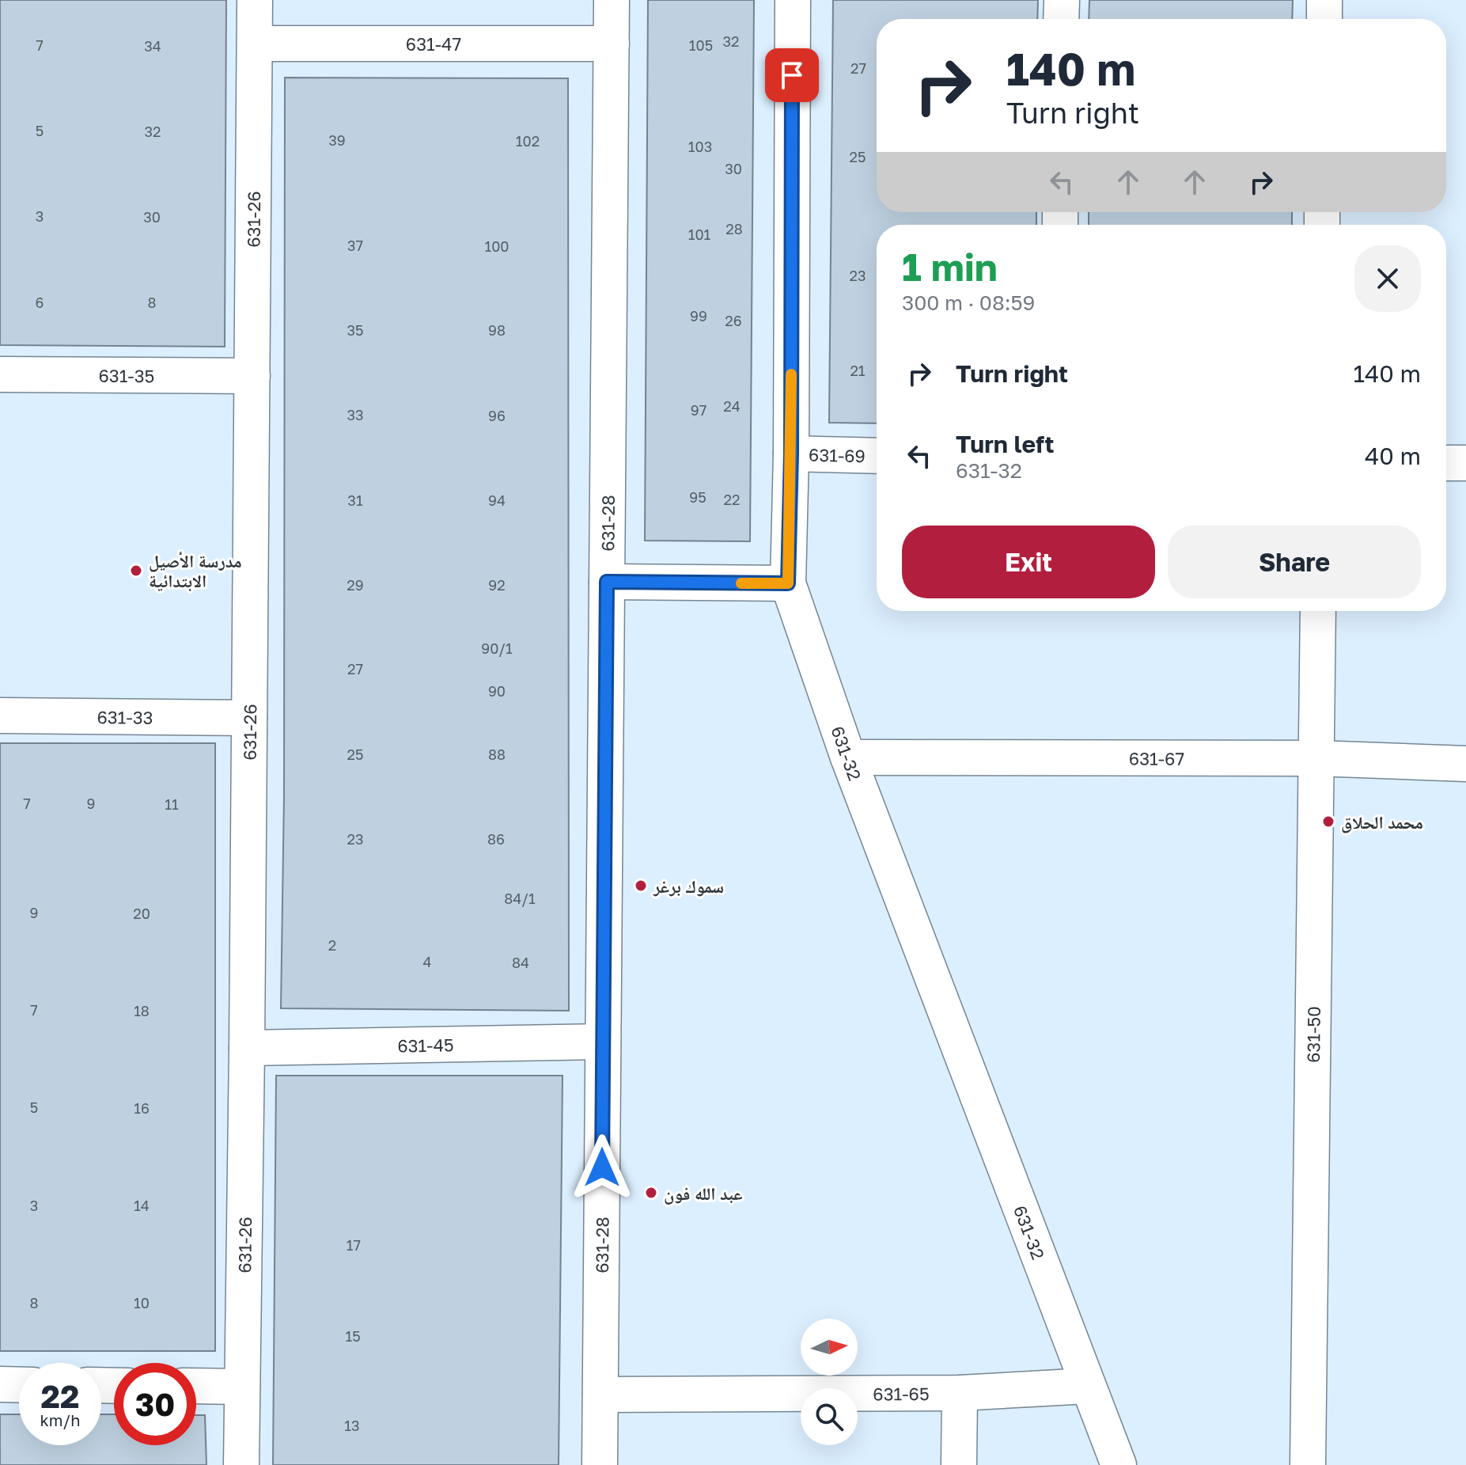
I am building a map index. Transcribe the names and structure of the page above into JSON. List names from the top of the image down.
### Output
{
  "streets": {
    "street": [
      "631-47",
      "631-26",
      "631-35",
      "631-69",
      "631-28",
      "631-33",
      "631-32",
      "631-67",
      "631-50",
      "631-45",
      "631-65"
    ]
  },
  "crossings": [
    ["631-47", "631-26"],
    ["631-47", "631-28"],
    ["631-26", "631-35"],
    ["631-26", "631-33"],
    ["631-26", "631-45"],
    ["631-69", "631-32"],
    ["631-28", "631-45"],
    ["631-28", "631-65"],
    ["631-32", "631-67"],
    ["631-32", "631-65"],
    ["631-67", "631-50"]
  ],
  "places": [
    "مدرسة الأصيل الابتدائية",
    "محمد الحلاق",
    "سموك برغر",
    "عبد الله فون"
  ],
  "house_numbers": [
    "32",
    "7",
    "105",
    "34",
    "27",
    "5",
    "32",
    "39",
    "102",
    "103",
    "25",
    "30",
    "3",
    "30",
    "28",
    "101",
    "37",
    "100",
    "23",
    "6",
    "8",
    "99",
    "26",
    "35",
    "98",
    "21",
    "24",
    "97",
    "33",
    "96",
    "95",
    "22",
    "31",
    "94",
    "29",
    "92",
    "90/1",
    "27",
    "90",
    "25",
    "88",
    "7",
    "9",
    "11",
    "23",
    "86",
    "84/1",
    "9",
    "20",
    "2",
    "4",
    "84",
    "7",
    "18",
    "5",
    "16",
    "3",
    "14",
    "17",
    "8",
    "10",
    "15",
    "13"
  ],
  "north": "right",
  "page": {
    "turn": ["140 m", "Turn right"],
    "heading": ["1 min", "300 m · 08:59"],
    "list": [
      {
        "name": "Turn right",
        "value": "140 m"
      },
      {
        "name": "Turn left",
        "note": "631-32",
        "value": "40 m"
      }
    ],
    "buttons": ["Exit", "Share"],
    "speed": "22 km/h",
    "limit": "30"
  }
}
